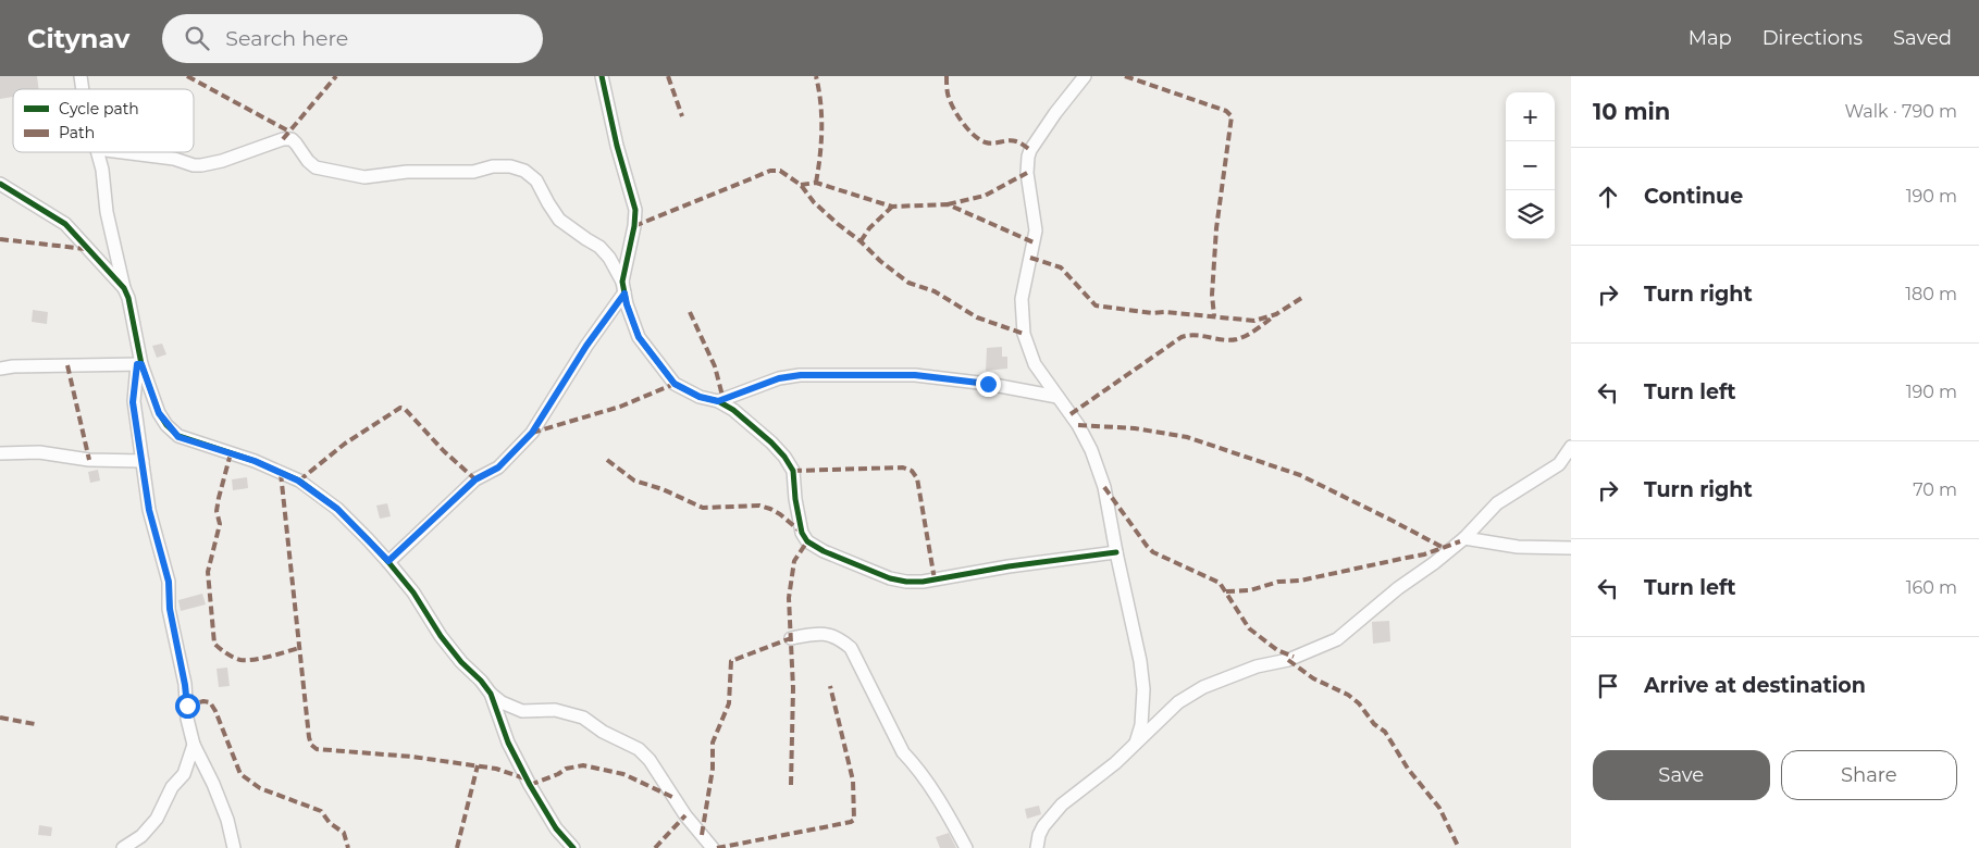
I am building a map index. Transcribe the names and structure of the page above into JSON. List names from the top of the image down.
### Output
{
  "legend": ["Cycle path", "Path"],
  "page": {
    "header": "Citynav",
    "search": "Search here",
    "nav": ["Map", "Directions", "Saved"],
    "heading": ["10 min", "Walk · 790 m"],
    "map_buttons": ["+", "−"],
    "list": [
      ["Continue", "190 m"],
      ["Turn right", "180 m"],
      ["Turn left", "190 m"],
      ["Turn right", "70 m"],
      ["Turn left", "160 m"],
      "Arrive at destination"
    ],
    "buttons": ["Save", "Share"]
  }
}
